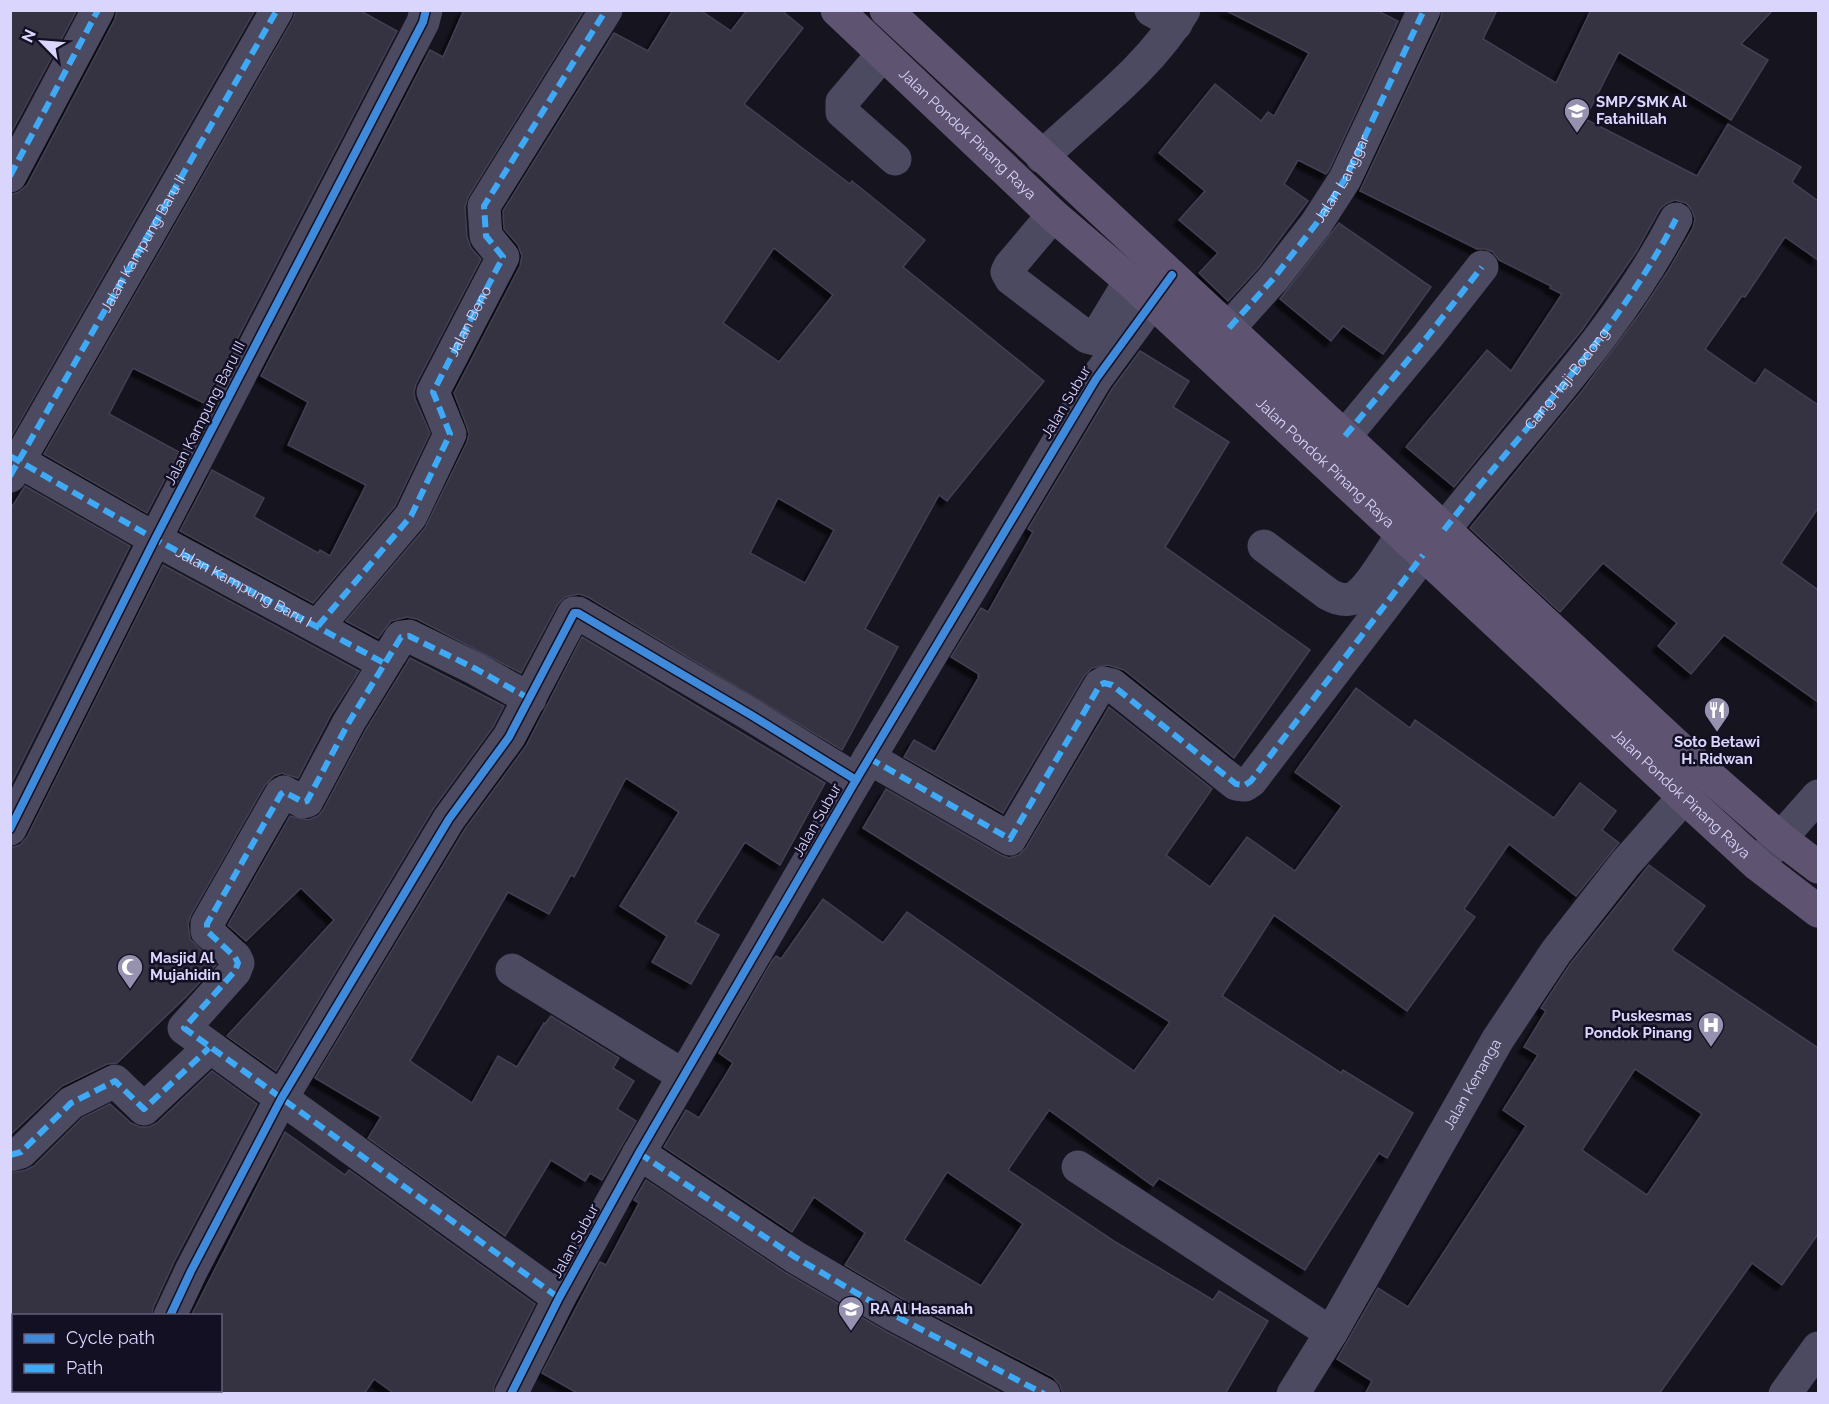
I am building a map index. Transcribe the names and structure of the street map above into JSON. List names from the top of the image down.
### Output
{
  "streets": {
    "main road": ["Jalan Pondok Pinang Raya"],
    "street": [
      "Jalan Langgar",
      "Jalan Kampung Baru II",
      "Jalan Beno",
      "Gang Haji Bodong",
      "Jalan Subur",
      "Jalan Kampung Baru III",
      "Jalan Kampung Baru I",
      "Jalan Kenanga"
    ]
  },
  "crossings": [
    ["Jalan Pondok Pinang Raya", "Jalan Subur"],
    ["Jalan Pondok Pinang Raya", "Jalan Kenanga"],
    ["Jalan Kampung Baru II", "Jalan Kampung Baru I"],
    ["Jalan Beno", "Jalan Kampung Baru I"],
    ["Jalan Kampung Baru III", "Jalan Kampung Baru I"]
  ],
  "places": {
    "school or university": ["SMP/SMK Al Fatahillah", "RA Al Hasanah"],
    "restaurant": ["Soto Betawi H. Ridwan"],
    "mosque": ["Masjid Al Mujahidin"],
    "hospital": ["Puskesmas Pondok Pinang"]
  },
  "legend": ["Cycle path", "Path"],
  "north": "top left"
}
